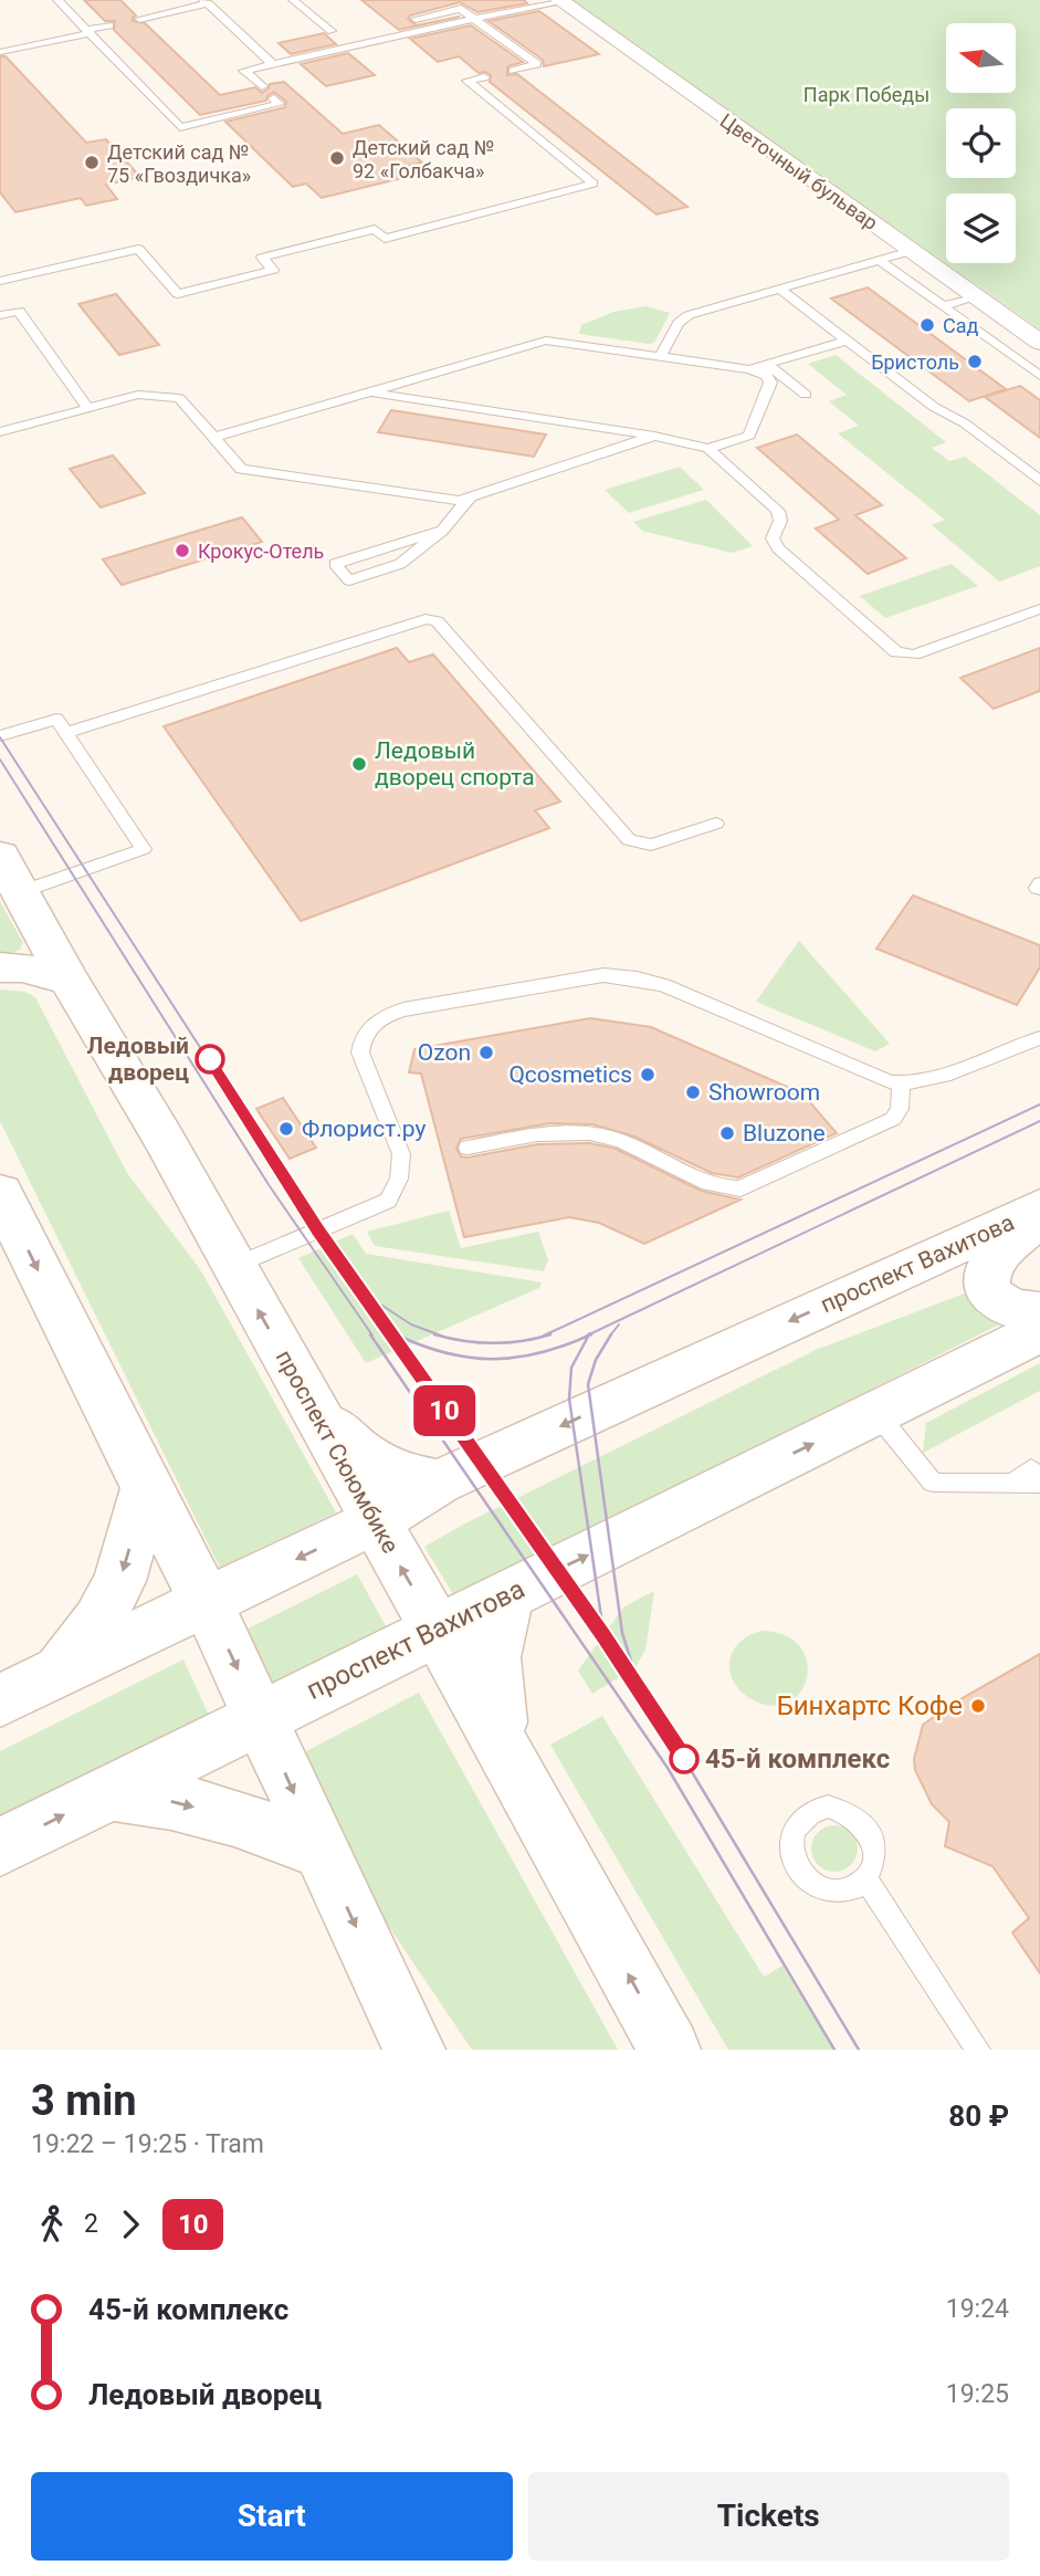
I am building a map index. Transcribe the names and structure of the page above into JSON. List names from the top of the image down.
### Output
{
  "streets": {
    "main road": ["проспект Вахитова", "проспект Сююмбике"],
    "street": ["Цветочный бульвар"]
  },
  "crossings": [
    ["проспект Вахитова", "проспект Сююмбике"]
  ],
  "parks": ["Парк Победы"],
  "places": [
    "Детский сад № 92 «Голбакча»",
    "Детский сад № 75 «Гвоздичка»",
    "Сад",
    "Бристоль",
    "Крокус-Отель",
    "Ледовый дворец спорта",
    "Ozon",
    "Ледовый дворец",
    "Qcosmetics",
    "Showroom",
    "Флорист.ру",
    "Bluzone",
    "Бинхартс Кофе",
    "45-й комплекс"
  ],
  "lines": ["tram line 10"],
  "north": "left",
  "page": {
    "on_map": "10",
    "heading": ["3 min", "19:22 – 19:25 · Tram", "80 ₽"],
    "legs": ["2", "10"],
    "list": [
      {
        "name": "45-й комплекс",
        "value": "19:24"
      },
      {
        "name": "Ледовый дворец",
        "value": "19:25"
      }
    ],
    "buttons": ["Start", "Tickets"]
  }
}
